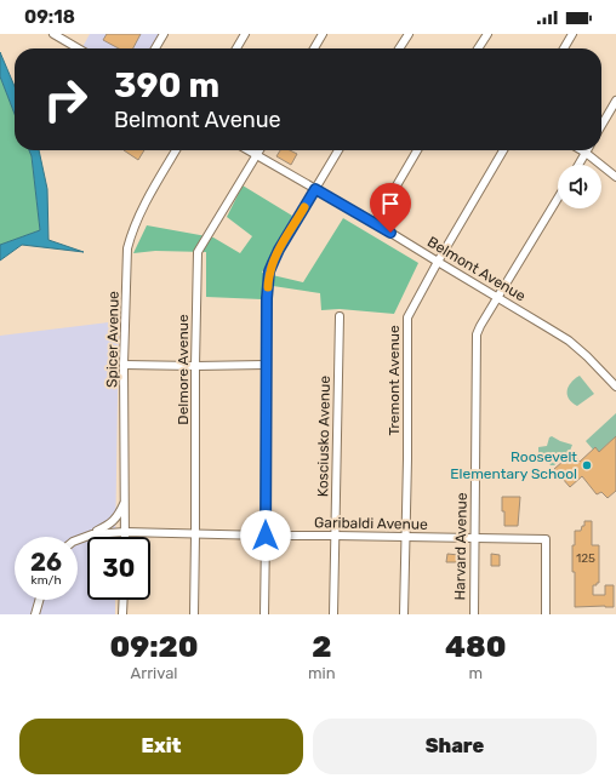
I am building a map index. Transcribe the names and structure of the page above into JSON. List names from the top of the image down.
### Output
{
  "streets": {
    "street": [
      "Belmont Avenue",
      "Spicer Avenue",
      "Delmore Avenue",
      "Tremont Avenue",
      "Kosciusko Avenue",
      "Garibaldi Avenue",
      "Harvard Avenue"
    ]
  },
  "crossings": [
    ["Belmont Avenue", "Delmore Avenue"],
    ["Belmont Avenue", "Tremont Avenue"],
    ["Belmont Avenue", "Harvard Avenue"],
    ["Spicer Avenue", "Garibaldi Avenue"],
    ["Delmore Avenue", "Garibaldi Avenue"],
    ["Tremont Avenue", "Garibaldi Avenue"],
    ["Kosciusko Avenue", "Garibaldi Avenue"],
    ["Garibaldi Avenue", "Harvard Avenue"]
  ],
  "places": ["Roosevelt Elementary School"],
  "house_numbers": ["125"],
  "page": {
    "status": "09:18",
    "turn": ["390 m", "Belmont Avenue"],
    "speed": "26 km/h",
    "limit": "30",
    "eta": [
      "09:20",
      "Arrival",
      "2",
      "min",
      "480",
      "m"
    ],
    "buttons": ["Exit", "Share"]
  }
}
